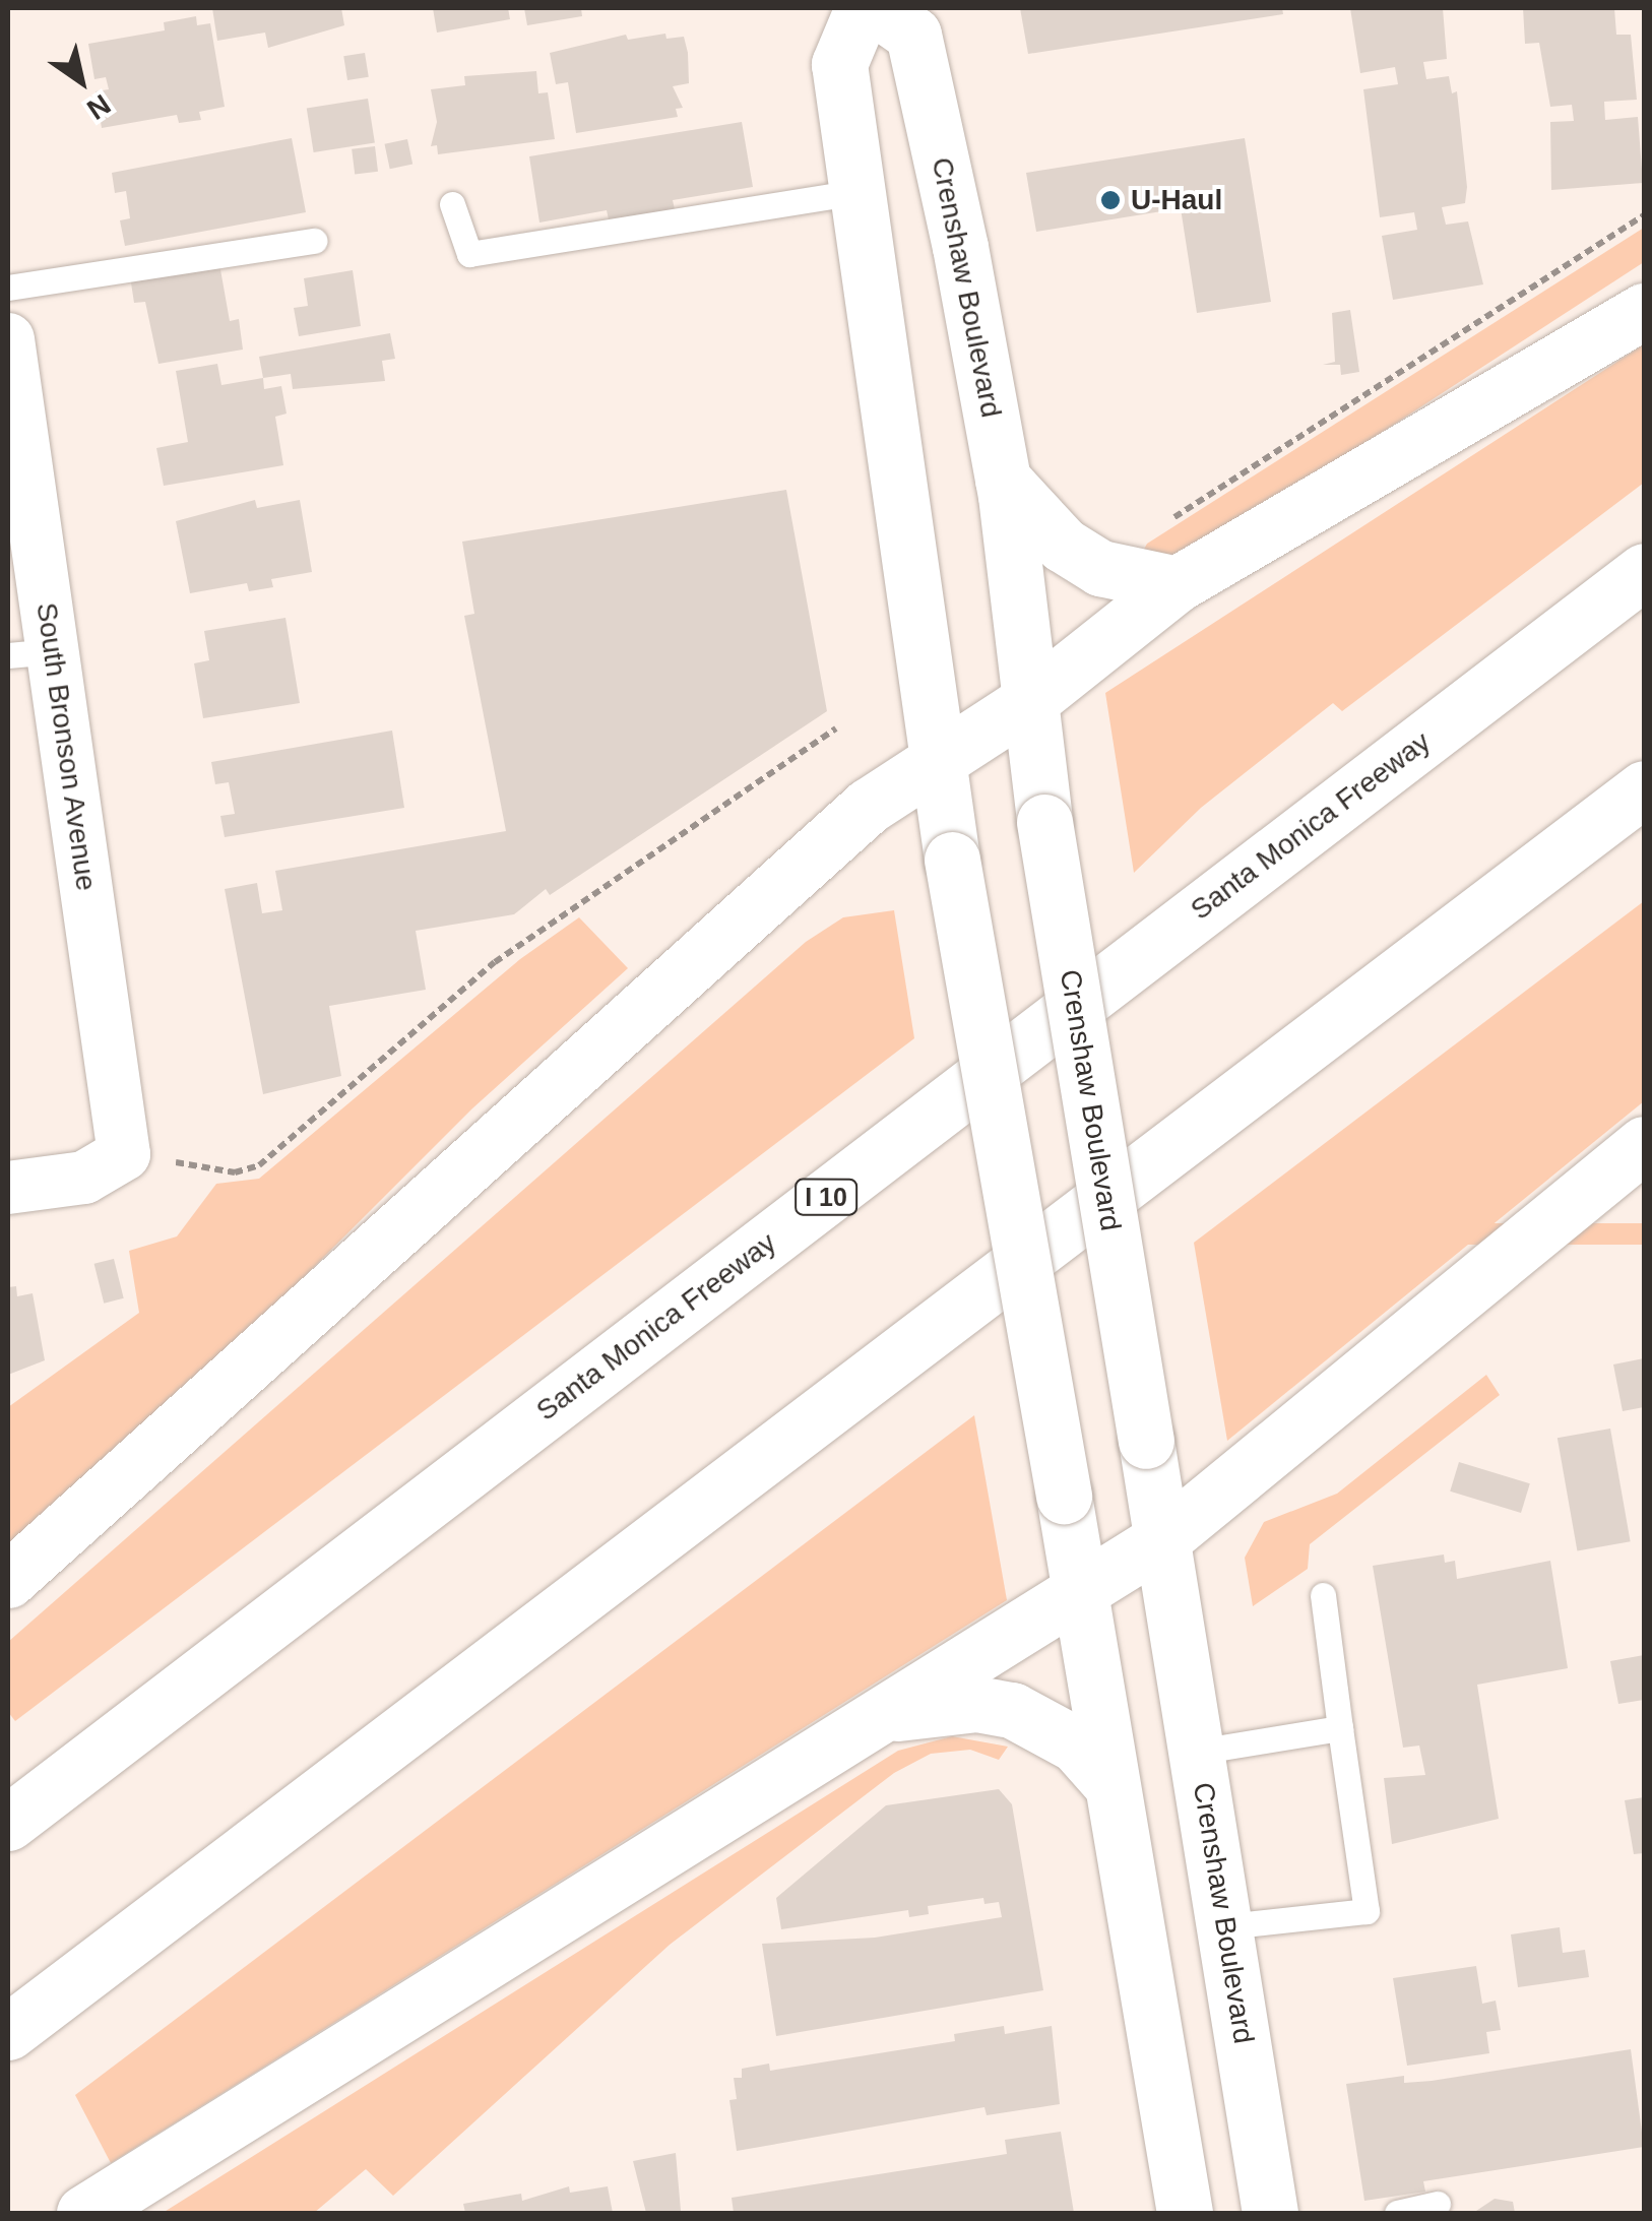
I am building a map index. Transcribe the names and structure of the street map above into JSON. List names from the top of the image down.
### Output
{
  "streets": {
    "main road": ["Crenshaw Boulevard", "Santa Monica Freeway", "I 10"],
    "street": ["South Bronson Avenue"]
  },
  "places": ["U-Haul"],
  "north": "bottom right"
}
